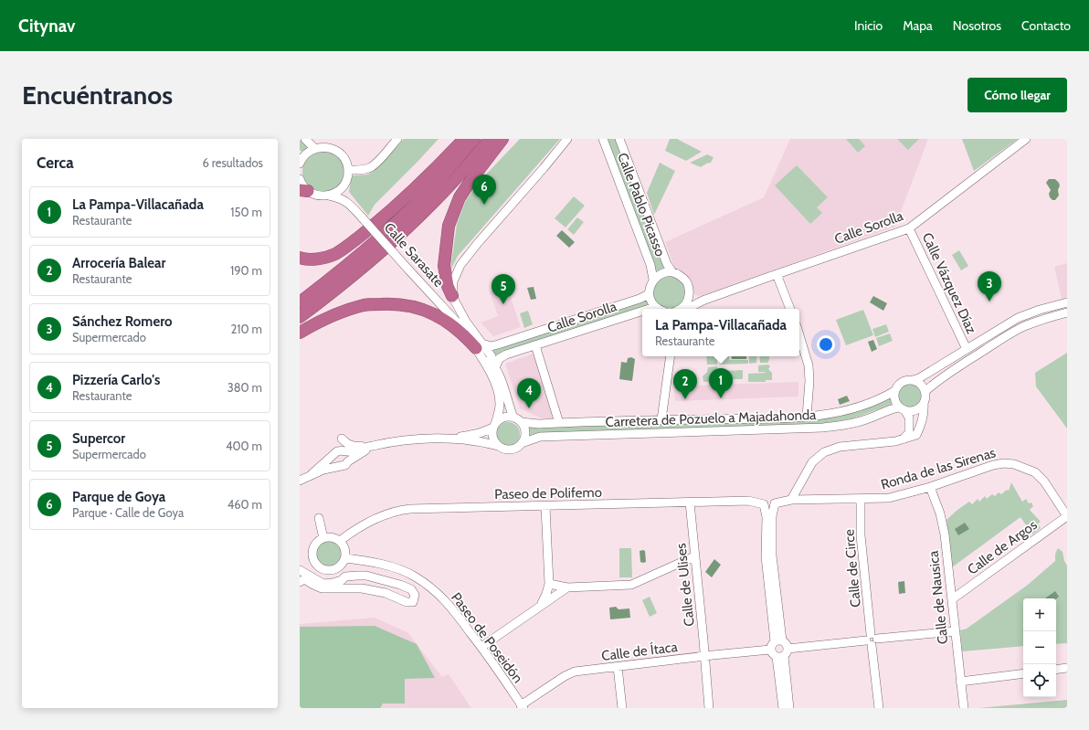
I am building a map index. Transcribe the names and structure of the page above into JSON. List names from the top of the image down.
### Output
{
  "streets": {
    "street": [
      "Calle Pablo Picasso",
      "Calle Sorolla",
      "Calle Sarasate",
      "Calle Vázquez Díaz",
      "Carretera de Pozuelo a Majadahonda",
      "Ronda de las Sirenas",
      "Paseo de Polifemo",
      "Calle de Argos",
      "Calle de Circe",
      "Calle de Ulises",
      "Calle de Nausica",
      "Paseo de Poseidón",
      "Calle de Ítaca"
    ]
  },
  "crossings": [
    ["Calle Sorolla", "Calle Sarasate"],
    ["Calle Sorolla", "Calle Vázquez Díaz"],
    ["Calle Sarasate", "Carretera de Pozuelo a Majadahonda"],
    ["Ronda de las Sirenas", "Paseo de Polifemo"],
    ["Ronda de las Sirenas", "Calle de Argos"],
    ["Ronda de las Sirenas", "Calle de Circe"],
    ["Ronda de las Sirenas", "Calle de Nausica"],
    ["Paseo de Polifemo", "Calle de Ulises"],
    ["Paseo de Polifemo", "Paseo de Poseidón"],
    ["Calle de Argos", "Calle de Nausica"],
    ["Calle de Ulises", "Calle de Ítaca"],
    ["Paseo de Poseidón", "Calle de Ítaca"]
  ],
  "page": {
    "header": "Citynav",
    "nav": [
      "Inicio",
      "Mapa",
      "Nosotros",
      "Contacto"
    ],
    "buttons": "Cómo llegar",
    "title": "Encuéntranos",
    "heading": ["Cerca", "6 resultados"],
    "pins": [
      "6",
      "3",
      "5",
      "1",
      "2",
      "4"
    ],
    "list": [
      {
        "mark": "1",
        "name": "La Pampa-Villacañada",
        "note": "Restaurante",
        "value": "150 m"
      },
      {
        "mark": "2",
        "name": "Arrocería Balear",
        "note": "Restaurante",
        "value": "190 m"
      },
      {
        "mark": "3",
        "name": "Sánchez Romero",
        "note": "Supermercado",
        "value": "210 m"
      },
      {
        "mark": "4",
        "name": "Pizzería Carlo's",
        "note": "Restaurante",
        "value": "380 m"
      },
      {
        "mark": "5",
        "name": "Supercor",
        "note": "Supermercado",
        "value": "400 m"
      },
      {
        "mark": "6",
        "name": "Parque de Goya",
        "note": "Parque · Calle de Goya",
        "value": "460 m"
      }
    ],
    "popup": ["La Pampa-Villacañada", "Restaurante"],
    "map_buttons": ["+", "−"]
  }
}
